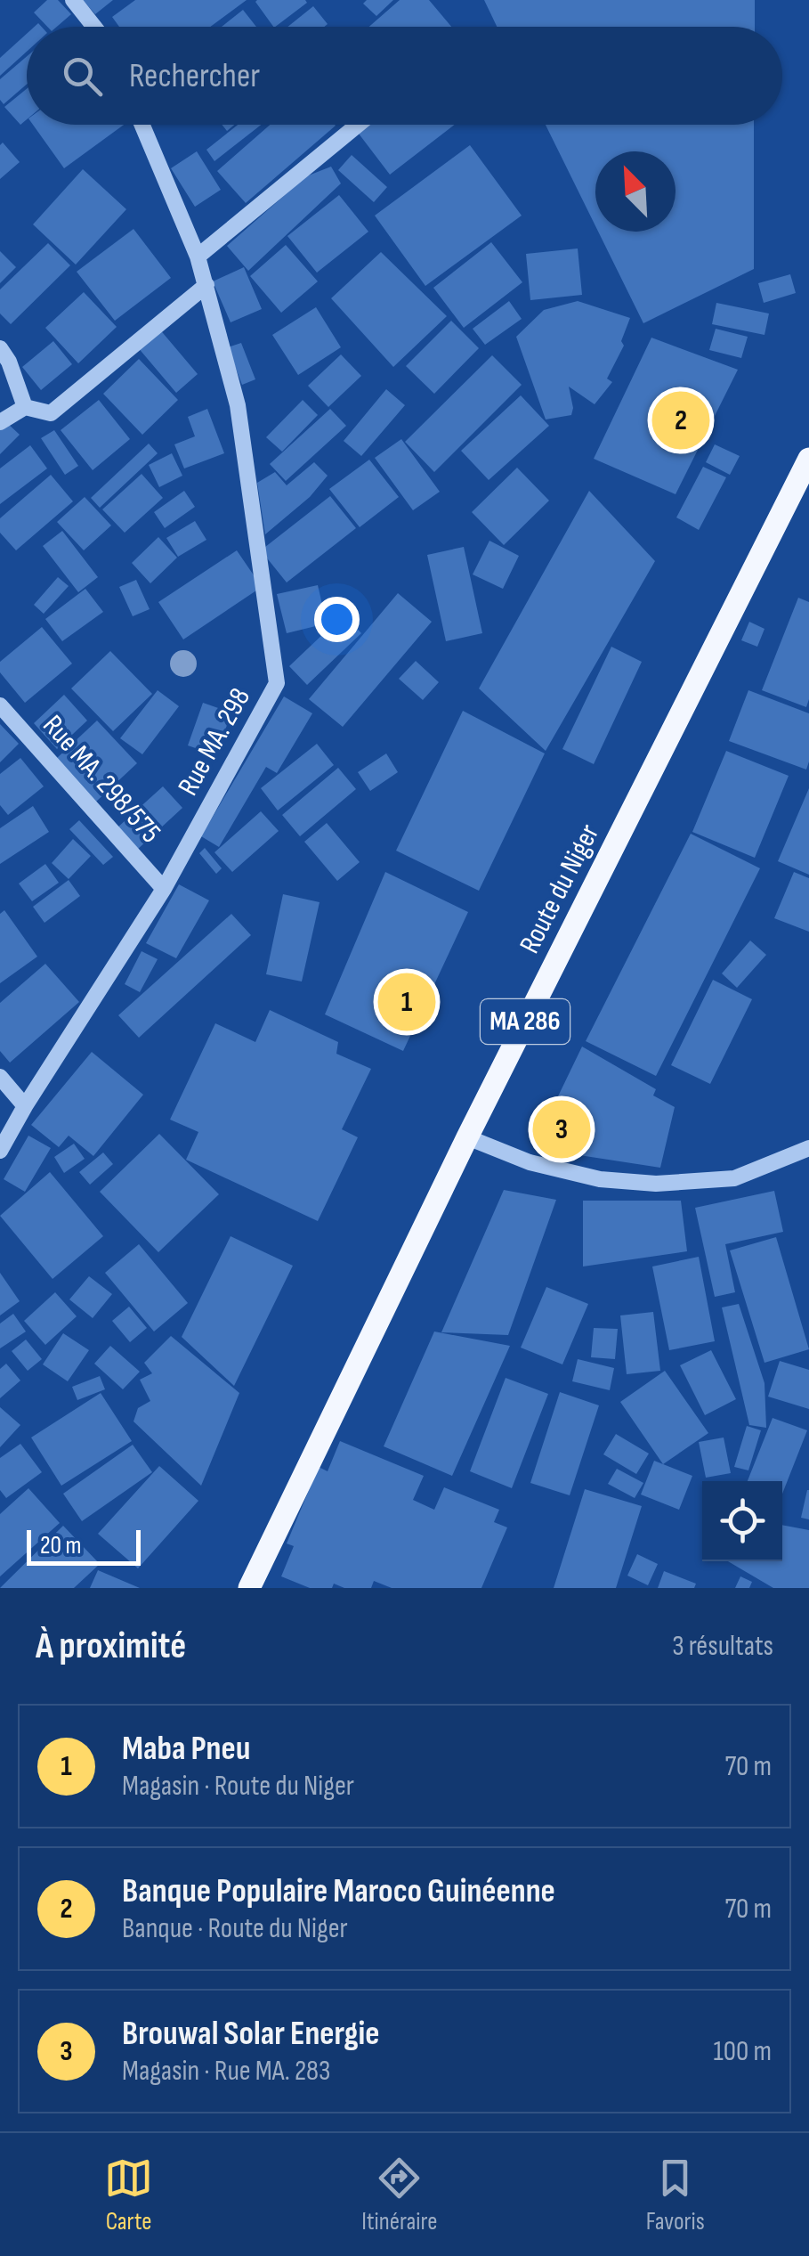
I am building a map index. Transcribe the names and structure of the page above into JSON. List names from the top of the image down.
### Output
{
  "streets": {
    "main road": ["Route du Niger", "MA 286"],
    "street": ["Rue MA. 298", "Rue MA. 298/575"]
  },
  "crossings": [
    ["Rue MA. 298", "Rue MA. 298/575"]
  ],
  "scale_bar": "20 m",
  "north": "top left",
  "page": {
    "search": "Rechercher",
    "pins": ["2", "1", "3"],
    "scale": "20 m",
    "heading": ["À proximité", "3 résultats"],
    "list": [
      {
        "mark": "1",
        "name": "Maba Pneu",
        "note": "Magasin · Route du Niger",
        "value": "70 m"
      },
      {
        "mark": "2",
        "name": "Banque Populaire Maroco Guinéenne",
        "note": "Banque · Route du Niger",
        "value": "70 m"
      },
      {
        "mark": "3",
        "name": "Brouwal Solar Energie",
        "note": "Magasin · Rue MA. 283",
        "value": "100 m"
      }
    ],
    "nav": ["Carte", "Itinéraire", "Favoris"]
  }
}
